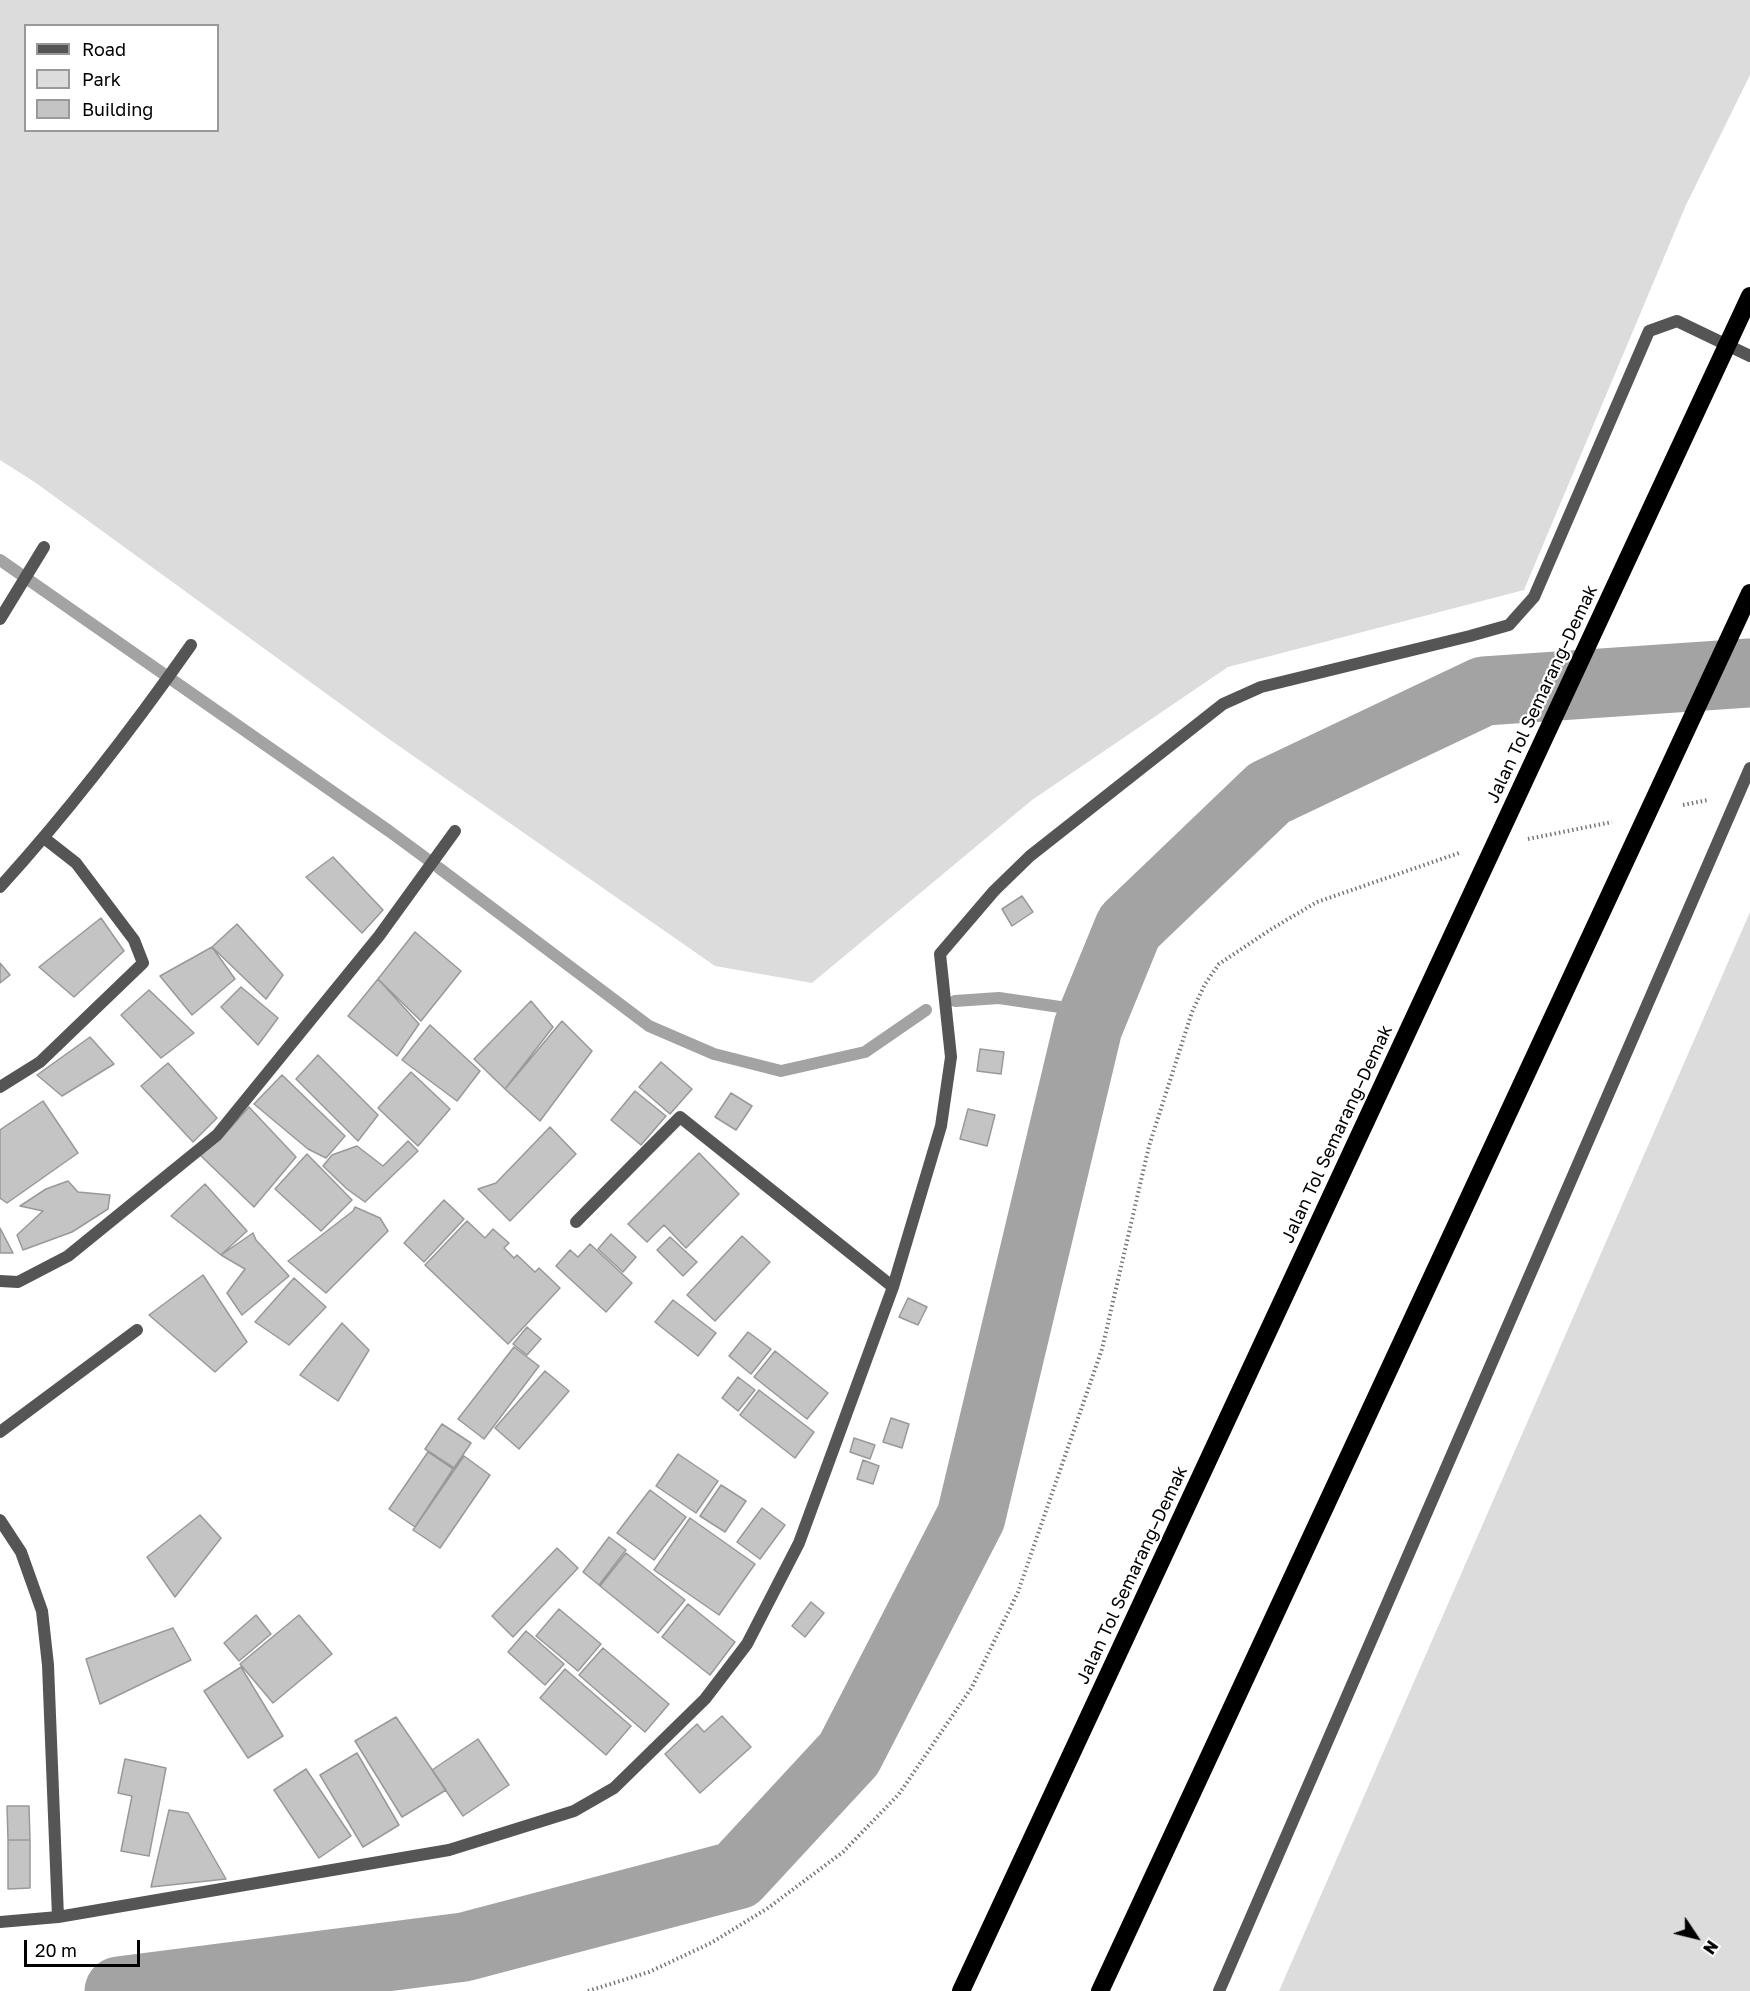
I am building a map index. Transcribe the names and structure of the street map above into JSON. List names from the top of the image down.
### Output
{
  "streets": {
    "highway": ["Jalan Tol Semarang–Demak"]
  },
  "legend": ["Road", "Park", "Building"],
  "scale_bar": "20 m",
  "north": "bottom right"
}
